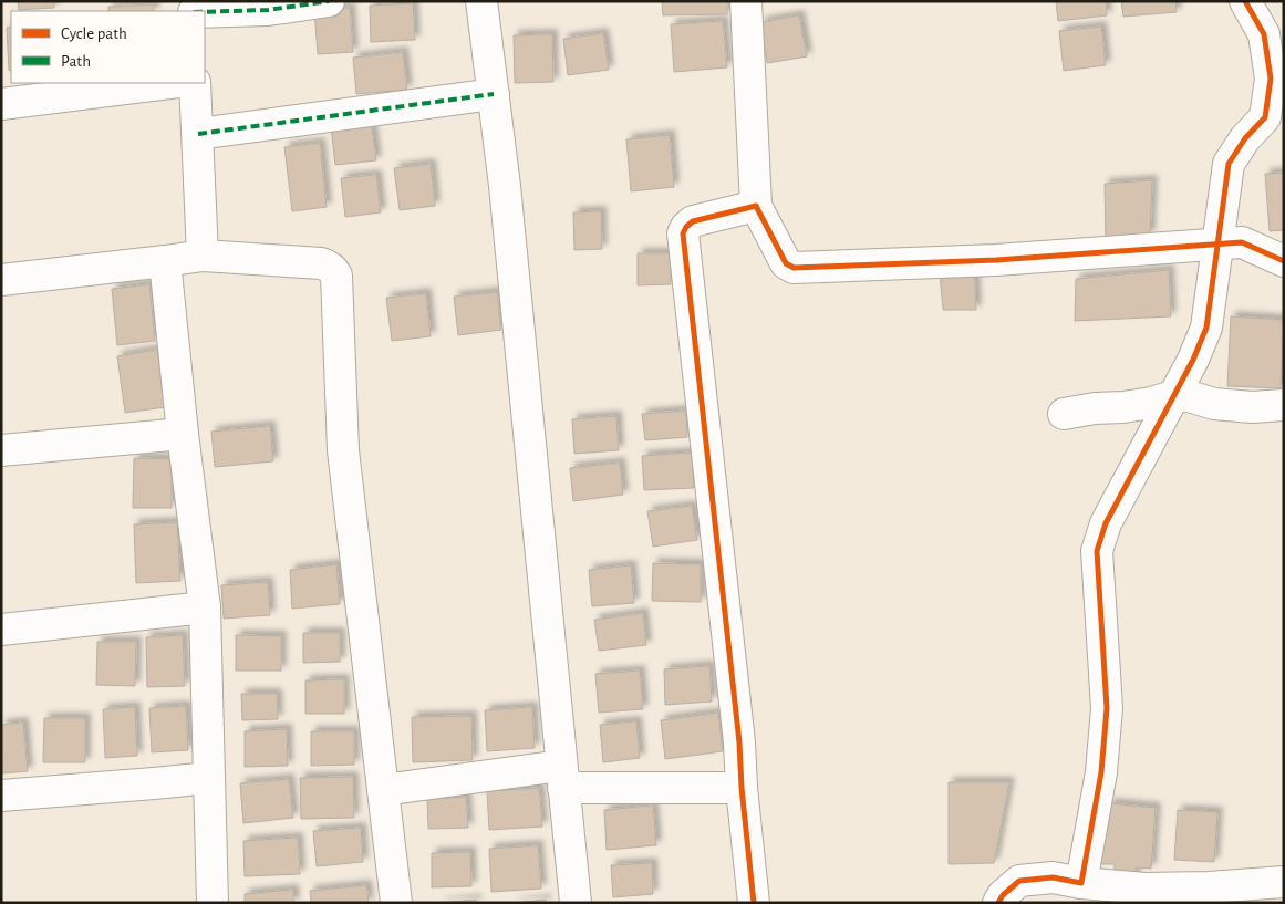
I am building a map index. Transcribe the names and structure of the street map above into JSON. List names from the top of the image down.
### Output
{
  "legend": ["Cycle path", "Path"]
}
